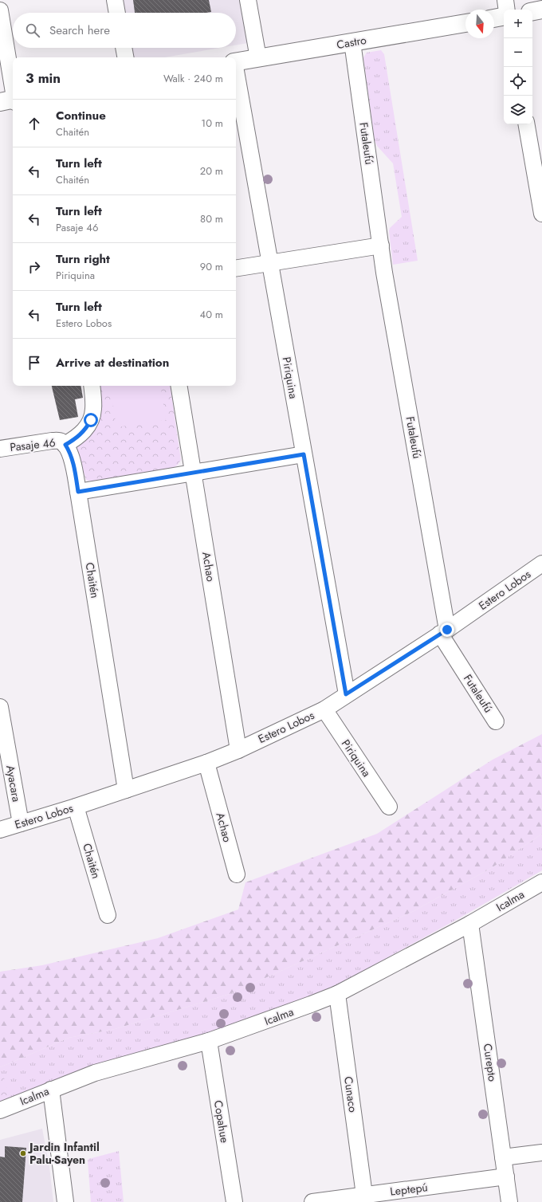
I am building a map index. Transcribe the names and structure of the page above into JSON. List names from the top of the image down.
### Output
{
  "streets": {
    "street": [
      "Castro",
      "Futaleufú",
      "Piriquina",
      "Pasaje 46",
      "Achao",
      "Chaitén",
      "Estero Lobos",
      "Ayacara",
      "Icalma",
      "Curepto",
      "Cunaco",
      "Copahue",
      "Leptepú"
    ]
  },
  "crossings": [
    ["Castro", "Futaleufú"],
    ["Futaleufú", "Estero Lobos"],
    ["Piriquina", "Estero Lobos"],
    ["Pasaje 46", "Chaitén"],
    ["Achao", "Estero Lobos"],
    ["Chaitén", "Estero Lobos"],
    ["Estero Lobos", "Ayacara"],
    ["Icalma", "Curepto"],
    ["Icalma", "Cunaco"],
    ["Icalma", "Copahue"],
    ["Curepto", "Leptepú"],
    ["Cunaco", "Leptepú"]
  ],
  "places": ["Jardin Infantil Palu-Sayen"],
  "north": "bottom",
  "page": {
    "map_buttons": ["+", "−"],
    "search": "Search here",
    "heading": ["3 min", "Walk · 240 m"],
    "list": [
      ["Continue", "Chaitén", "10 m"],
      ["Turn left", "Chaitén", "20 m"],
      ["Turn left", "Pasaje 46", "80 m"],
      ["Turn right", "Piriquina", "90 m"],
      ["Turn left", "Estero Lobos", "40 m"],
      "Arrive at destination"
    ]
  }
}
